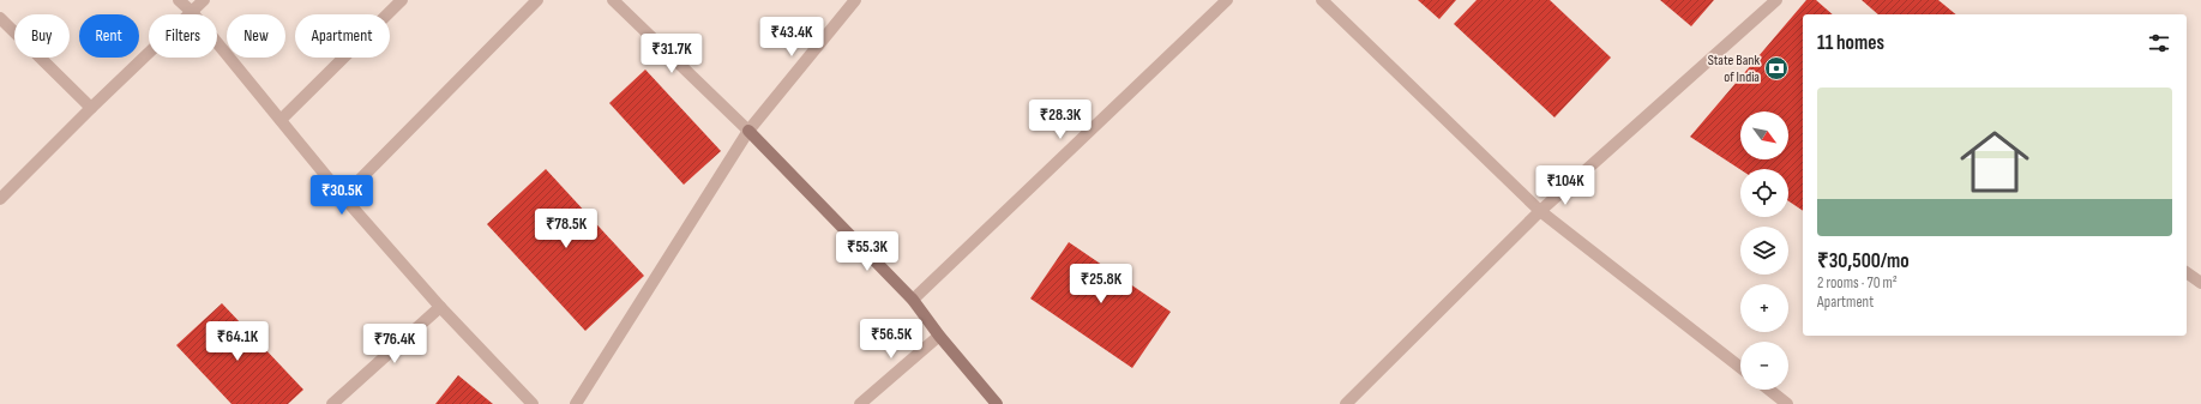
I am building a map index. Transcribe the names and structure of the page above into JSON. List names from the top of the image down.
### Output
{
  "places": {
    "bank": ["State Bank of India"]
  },
  "north": "bottom right",
  "page": {
    "chip": [
      "Buy",
      "Rent",
      "Filters",
      "New",
      "Apartment"
    ],
    "heading": "11 homes",
    "price": [
      "₹43.4K",
      "₹31.7K",
      "₹28.3K",
      "₹104K",
      "₹30.5K",
      "₹78.5K",
      "₹55.3K",
      "₹25.8K",
      "₹56.5K",
      "₹64.1K",
      "₹76.4K"
    ],
    "list": [
      {
        "name": "₹30,500/mo",
        "note": "2 rooms · 70 m² · Apartment"
      }
    ],
    "map_buttons": ["+", "−"]
  }
}
